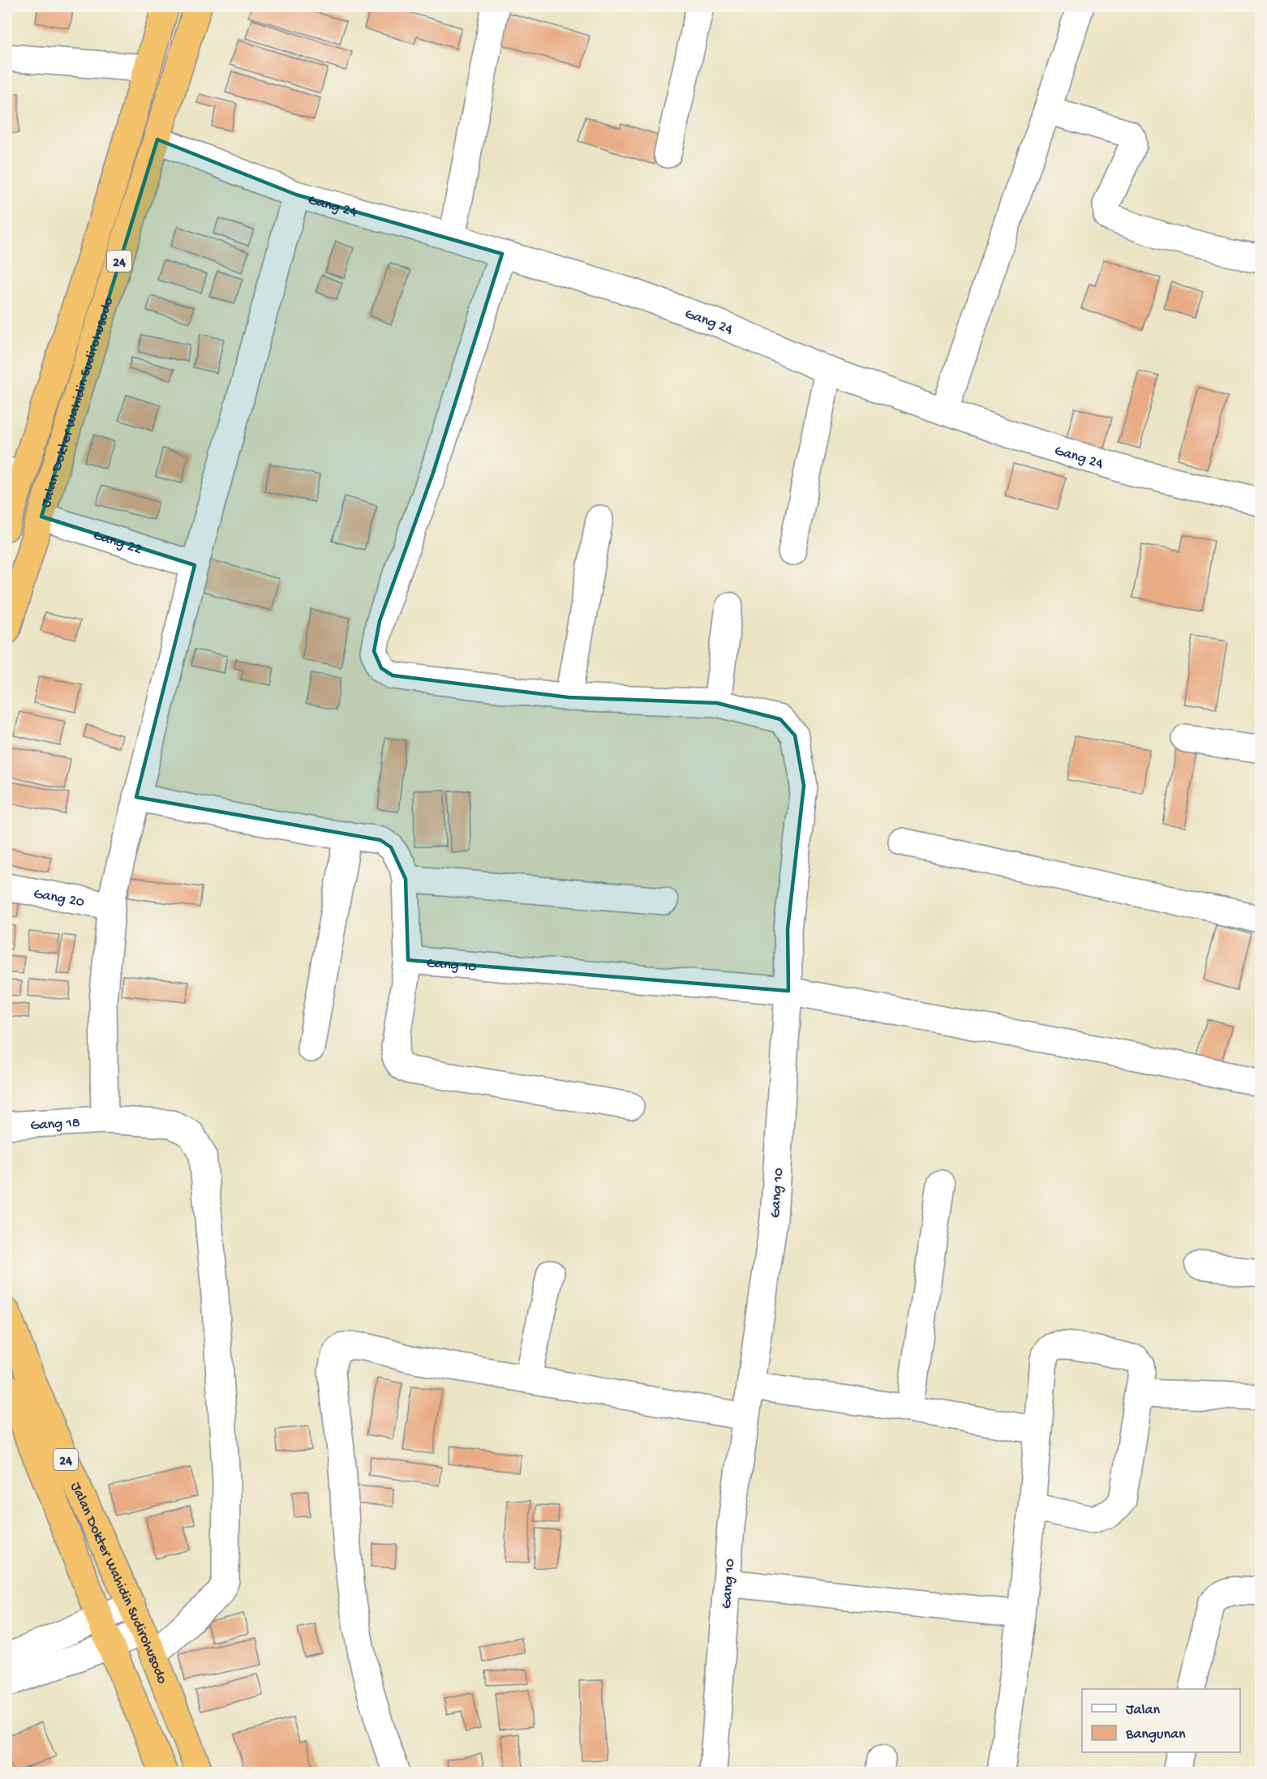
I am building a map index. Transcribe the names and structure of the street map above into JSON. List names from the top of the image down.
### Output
{
  "streets": {
    "highway": ["24", "Jalan Dokter Wahidin Sudirohusodo"],
    "street": [
      "Gang 24",
      "Gang 22",
      "Gang 20",
      "Gang 10",
      "Gang 18"
    ]
  },
  "crossings": [
    ["Gang 24", "Jalan Dokter Wahidin Sudirohusodo"],
    ["Jalan Dokter Wahidin Sudirohusodo", "Gang 22"],
    ["Jalan Dokter Wahidin Sudirohusodo", "Gang 18"]
  ],
  "legend": ["Jalan", "Bangunan"]
}
